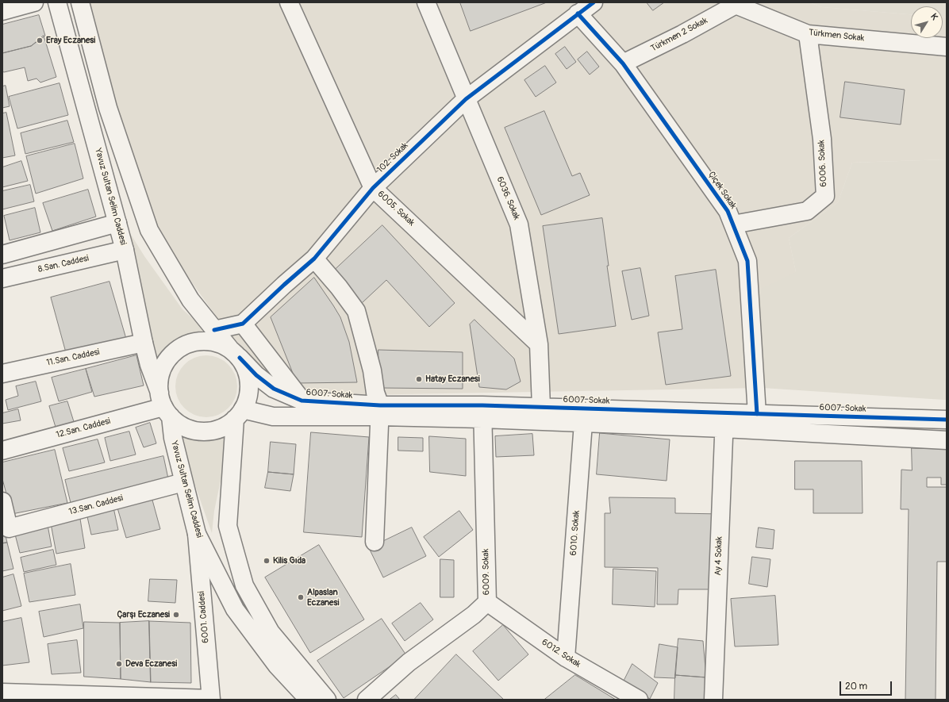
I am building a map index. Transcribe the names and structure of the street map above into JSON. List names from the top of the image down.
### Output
{
  "streets": {
    "street": [
      "Türkmen 2 Sokak",
      "Türkmen Sokak",
      "102. Sokak",
      "6006. Sokak",
      "Çiçek Sokak",
      "Yavuz Sultan Selim Caddesi",
      "6036. Sokak",
      "6005. Sokak",
      "8.San. Caddesi",
      "11.San. Caddesi",
      "6007. Sokak",
      "12.San. Caddesi",
      "13.San. Caddesi",
      "6010. Sokak",
      "Ay 4 Sokak",
      "6009. Sokak",
      "6001. Caddesi",
      "6012. Sokak"
    ]
  },
  "crossings": [
    ["Türkmen 2 Sokak", "Türkmen Sokak"],
    ["Türkmen 2 Sokak", "Çiçek Sokak"],
    ["Türkmen Sokak", "6006. Sokak"],
    ["102. Sokak", "Çiçek Sokak"],
    ["102. Sokak", "6036. Sokak"],
    ["102. Sokak", "6005. Sokak"],
    ["6006. Sokak", "Çiçek Sokak"],
    ["Çiçek Sokak", "6007. Sokak"],
    ["Yavuz Sultan Selim Caddesi", "8.San. Caddesi"],
    ["Yavuz Sultan Selim Caddesi", "11.San. Caddesi"],
    ["Yavuz Sultan Selim Caddesi", "6007. Sokak"],
    ["Yavuz Sultan Selim Caddesi", "12.San. Caddesi"],
    ["Yavuz Sultan Selim Caddesi", "13.San. Caddesi"],
    ["Yavuz Sultan Selim Caddesi", "6001. Caddesi"],
    ["6036. Sokak", "6005. Sokak"],
    ["6036. Sokak", "6007. Sokak"],
    ["6007. Sokak", "12.San. Caddesi"],
    ["6007. Sokak", "6010. Sokak"],
    ["6007. Sokak", "Ay 4 Sokak"],
    ["6007. Sokak", "6009. Sokak"],
    ["6010. Sokak", "6012. Sokak"],
    ["6009. Sokak", "6012. Sokak"]
  ],
  "places": [
    "Eray Eczanesi",
    "Hatay Eczanesi",
    "Kilis Gıda",
    "Alpaslan Eczanesi",
    "Çarşı Eczanesi",
    "Deva Eczanesi"
  ],
  "scale_bar": "20 m",
  "north": "top right"
}
